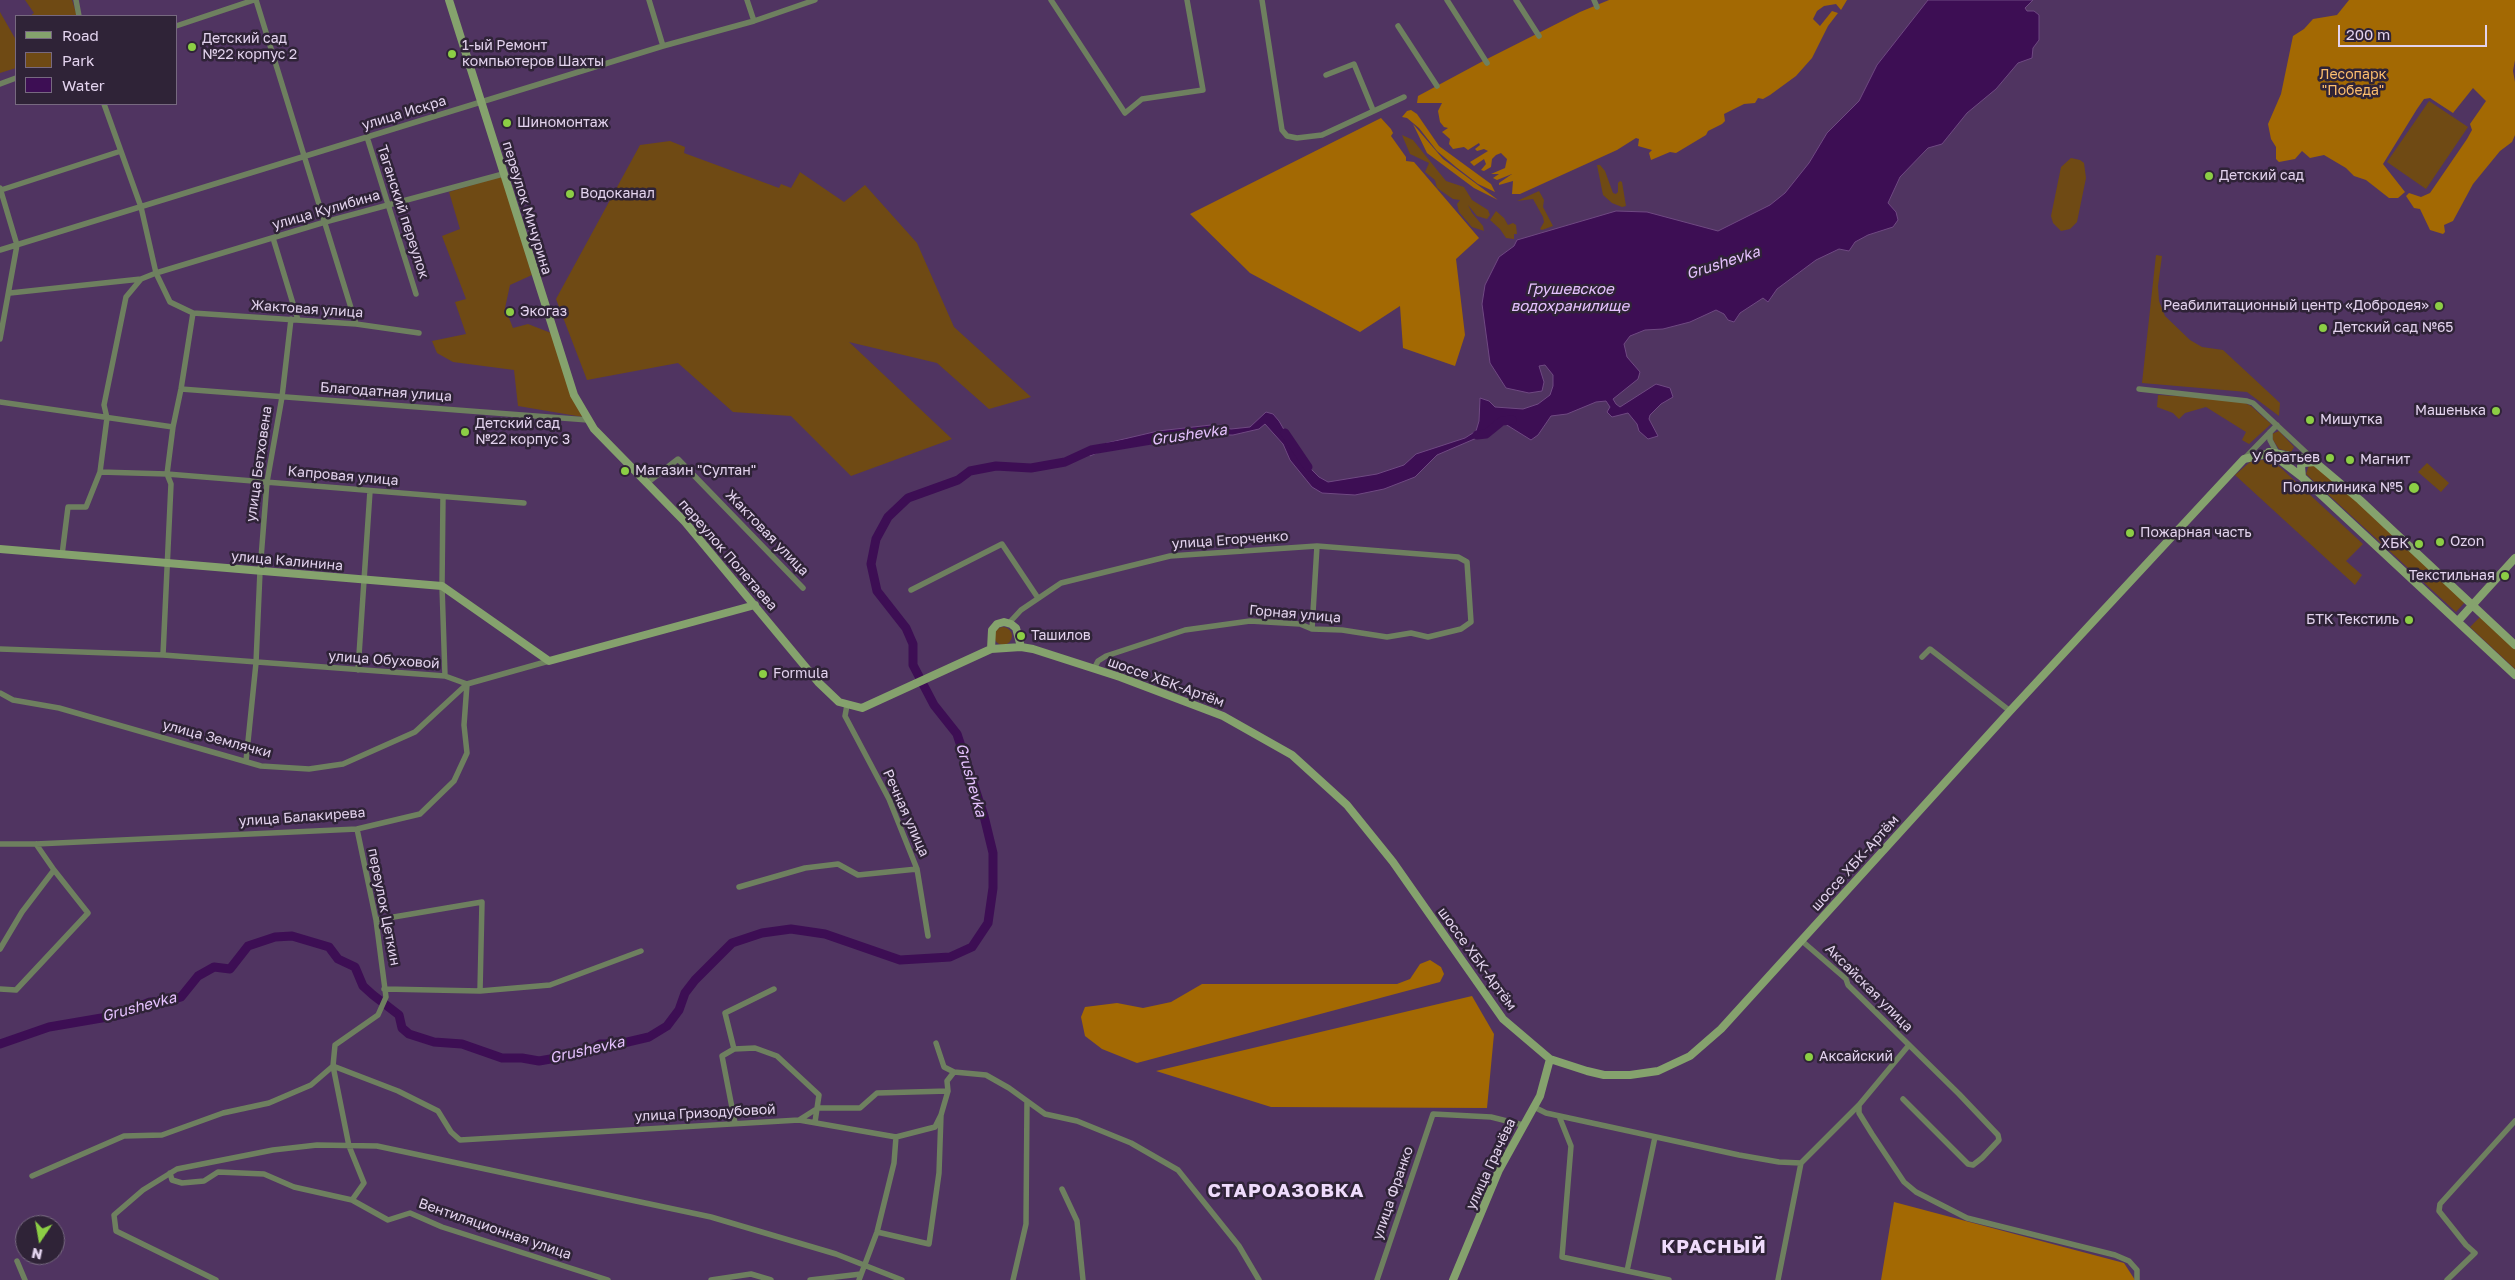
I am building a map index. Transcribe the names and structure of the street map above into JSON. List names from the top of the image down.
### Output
{
  "streets": {
    "main road": [
      "переулок Мичурина",
      "переулок Полетаева",
      "улица Калинина",
      "шоссе ХБК-Артём",
      "улица Грачёва"
    ],
    "street": [
      "улица Искра",
      "улица Кулибина",
      "Таганский переулок",
      "Жактовая улица",
      "Благодатная улица",
      "улица Бетховена",
      "Капровая улица",
      "улица Егорченко",
      "Горная улица",
      "улица Обуховой",
      "улица Землячки",
      "Речная улица",
      "улица Балакирева",
      "переулок Цеткин",
      "Аксайская улица",
      "улица Гризодубовой",
      "улица Франко",
      "Вентиляционная улица"
    ]
  },
  "crossings": [
    ["улица Искра", "переулок Мичурина"],
    ["улица Искра", "Таганский переулок"],
    ["переулок Мичурина", "улица Кулибина"],
    ["переулок Мичурина", "Благодатная улица"],
    ["переулок Мичурина", "переулок Полетаева"],
    ["улица Кулибина", "Таганский переулок"],
    ["Жактовая улица", "улица Бетховена"],
    ["Жактовая улица", "переулок Полетаева"],
    ["Благодатная улица", "улица Бетховена"],
    ["Благодатная улица", "переулок Полетаева"],
    ["улица Бетховена", "Капровая улица"],
    ["улица Бетховена", "улица Калинина"],
    ["улица Бетховена", "улица Обуховой"],
    ["улица Бетховена", "улица Землячки"],
    ["улица Егорченко", "Горная улица"],
    ["переулок Полетаева", "шоссе ХБК-Артём"],
    ["переулок Полетаева", "Речная улица"],
    ["Горная улица", "шоссе ХБК-Артём"],
    ["улица Обуховой", "улица Землячки"],
    ["улица Обуховой", "улица Балакирева"],
    ["шоссе ХБК-Артём", "Речная улица"],
    ["шоссе ХБК-Артём", "Аксайская улица"],
    ["шоссе ХБК-Артём", "улица Грачёва"],
    ["улица Землячки", "улица Балакирева"],
    ["улица Балакирева", "переулок Цеткин"],
    ["переулок Цеткин", "улица Гризодубовой"],
    ["улица Грачёва", "улица Франко"]
  ],
  "districts": ["СТАРОАЗОВКА", "КРАСНЫЙ"],
  "water": ["Grushevka", "Грушевское водохранилище"],
  "parks": ["Лесопарк \"Победа\""],
  "places": [
    "Детский сад №22 корпус 2",
    "1-ый Ремонт компьютеров Шахты",
    "Шиномонтаж",
    "Детский сад",
    "Водоканал",
    "Реабилитационный центр «Добродея»",
    "Экогаз",
    "Детский сад №65",
    "Машенька",
    "Мишутка",
    "Детский сад №22 корпус 3",
    "У братьев",
    "Магнит",
    "Магазин \"Султан\"",
    "Поликлиника №5",
    "Пожарная часть",
    "Ozon",
    "ХБК",
    "Текстильная",
    "БТК Текстиль",
    "Ташилов",
    "Formula",
    "Аксайский"
  ],
  "legend": ["Road", "Park", "Water"],
  "scale_bar": "200 m",
  "north": "bottom"
}
